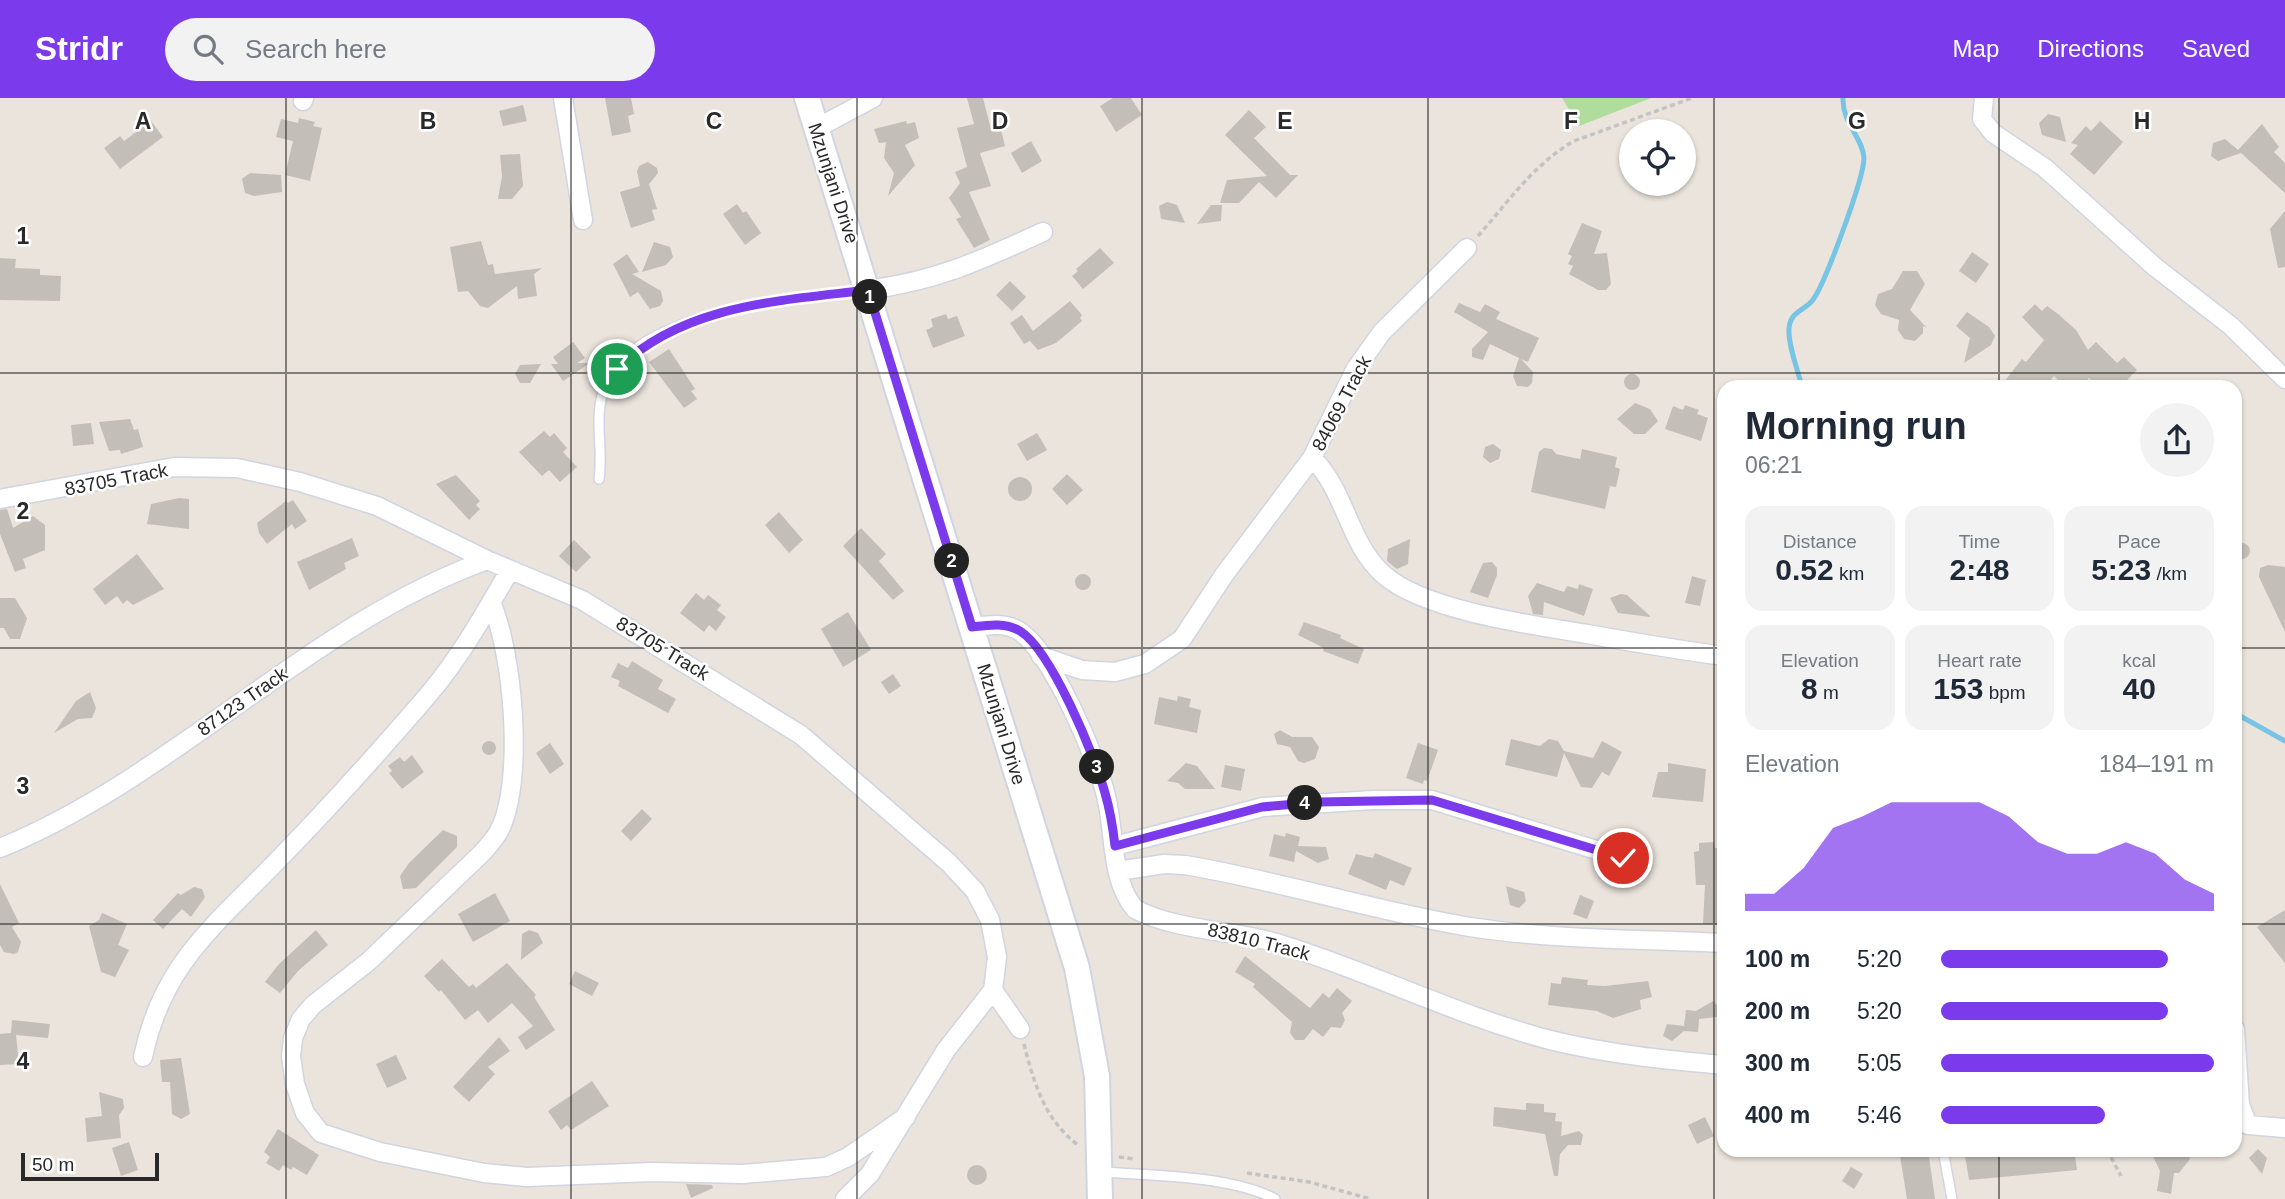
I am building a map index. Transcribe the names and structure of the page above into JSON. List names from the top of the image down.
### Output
{
  "streets": {
    "main road": ["Mzunjani Drive"],
    "street": [
      "84069 Track",
      "83705 Track",
      "87123 Track",
      "83810 Track"
    ]
  },
  "crossings": [
    ["Mzunjani Drive", "83810 Track"],
    ["84069 Track", "83810 Track"],
    ["83705 Track", "87123 Track"]
  ],
  "scale_bar": "50 m",
  "page": {
    "header": "Stridr",
    "search": "Search here",
    "nav": ["Map", "Directions", "Saved"],
    "pins": [
      "1",
      "2",
      "3",
      "4"
    ],
    "heading": ["Morning run", "06:21"],
    "stats": [
      ["Distance", "0.52 km"],
      ["Time", "2:48"],
      ["Pace", "5:23 /km"],
      ["Elevation", "8 m"],
      ["Heart rate", "153 bpm"],
      ["kcal", "40"]
    ],
    "chart": ["Elevation", "184–191 m"],
    "list": [
      {
        "name": "100 m",
        "note": "5:20"
      },
      {
        "name": "200 m",
        "note": "5:20"
      },
      {
        "name": "300 m",
        "note": "5:05"
      },
      {
        "name": "400 m",
        "note": "5:46"
      }
    ],
    "scale": "50 m"
  },
  "grid": {
    "columns": [
      "A",
      "B",
      "C",
      "D",
      "E",
      "F",
      "G",
      "H"
    ],
    "rows": [
      "1",
      "2",
      "3",
      "4"
    ]
  }
}
